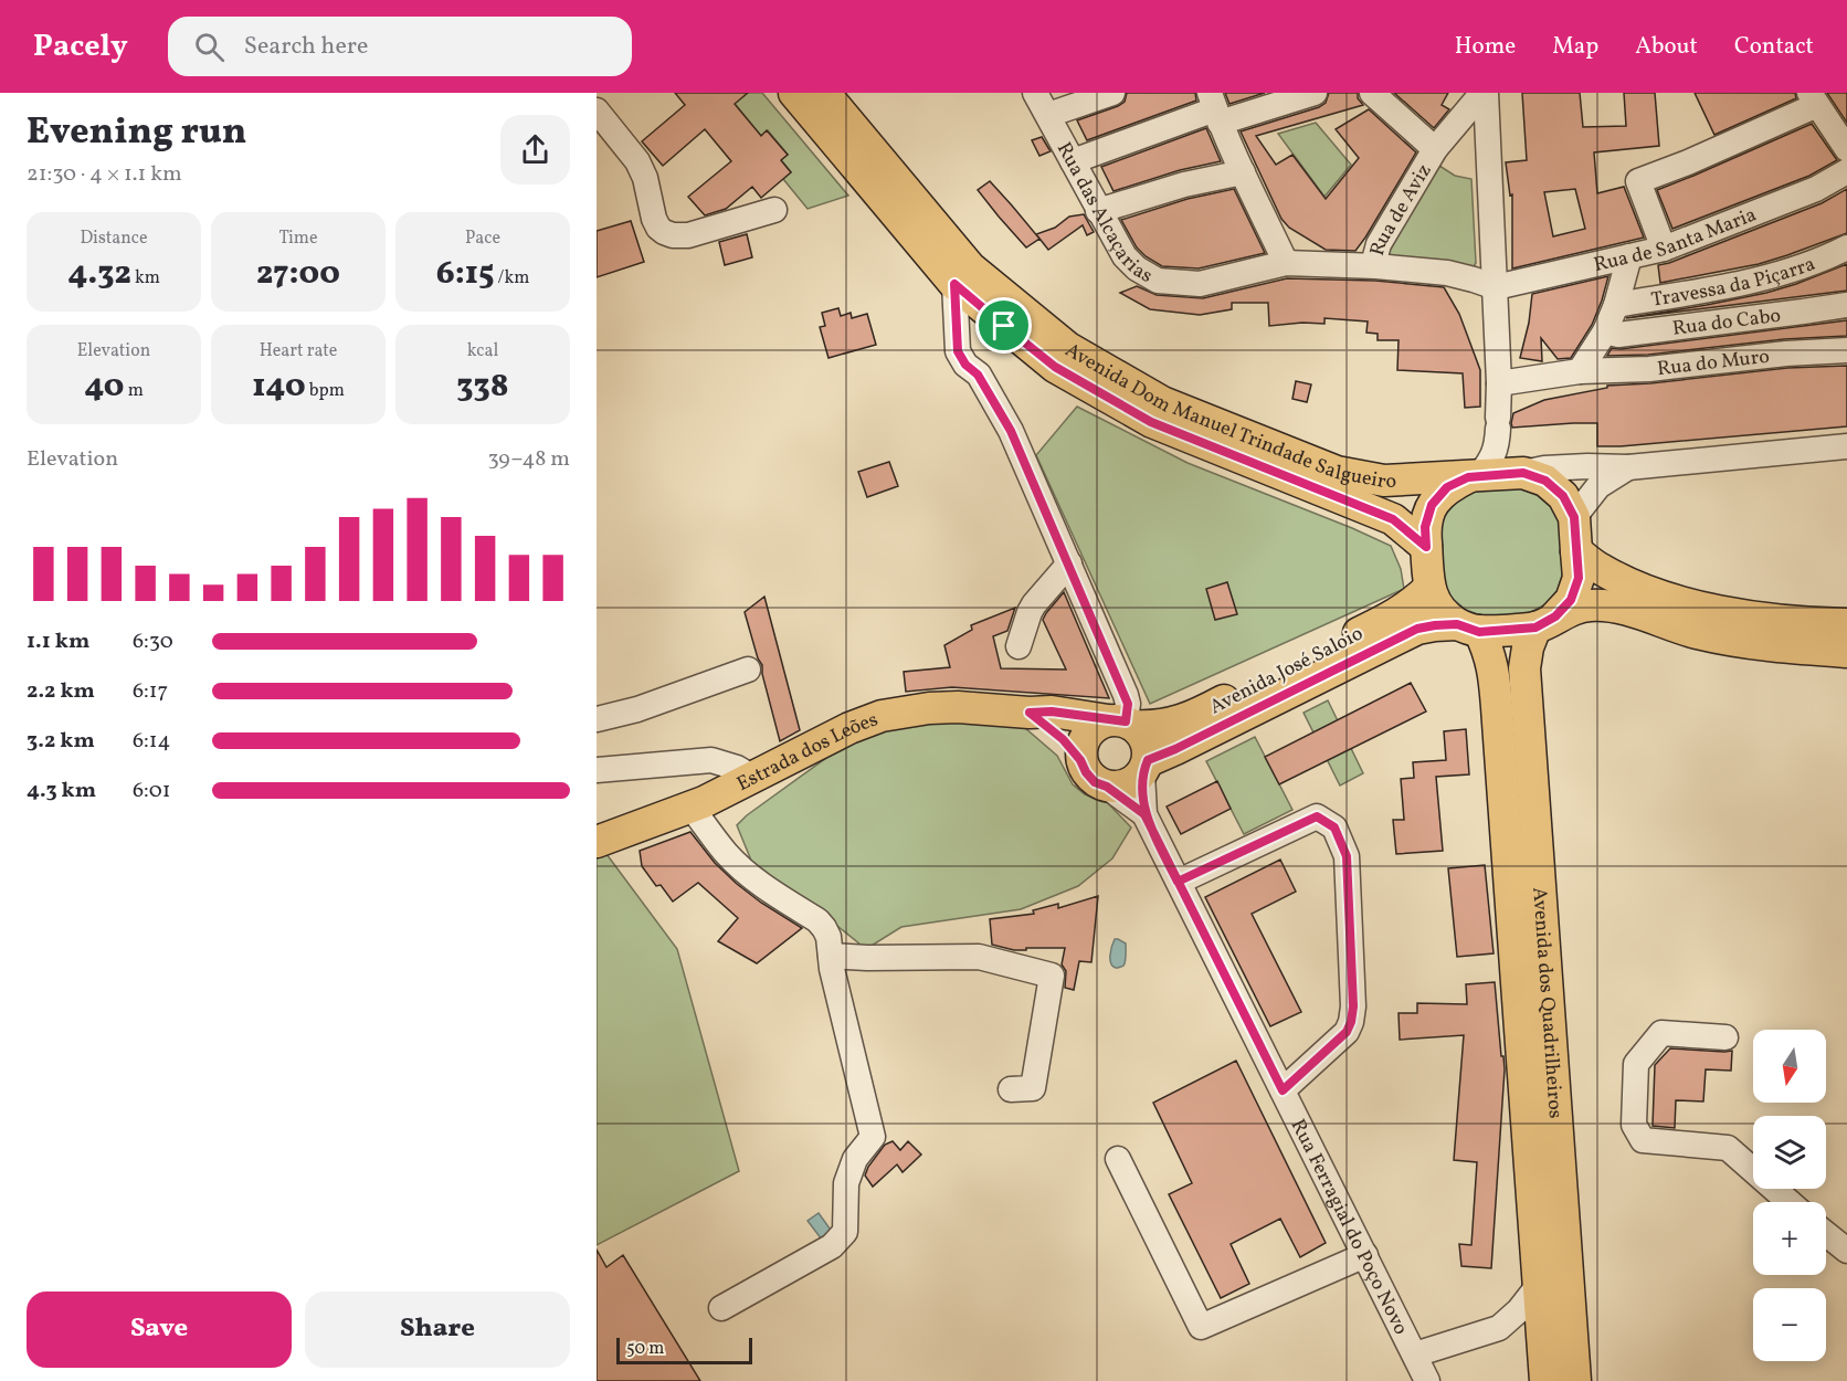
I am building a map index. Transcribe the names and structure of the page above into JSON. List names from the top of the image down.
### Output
{
  "streets": {
    "main road": [
      "Avenida Dom Manuel Trindade Salgueiro",
      "Avenida José Saloio",
      "Estrada dos Leões",
      "Avenida dos Quadrilheiros"
    ],
    "street": [
      "Rua das Alcaçarias",
      "Rua de Aviz",
      "Rua de Santa Maria",
      "Travessa da Piçarra",
      "Rua do Cabo",
      "Rua do Muro",
      "Rua Ferragial do Poço Novo"
    ]
  },
  "crossings": [
    ["Rua das Alcaçarias", "Rua de Aviz"],
    ["Rua de Aviz", "Rua de Santa Maria"],
    ["Rua de Aviz", "Rua do Muro"],
    ["Rua de Aviz", "Avenida Dom Manuel Trindade Salgueiro"],
    ["Rua de Aviz", "Avenida José Saloio"],
    ["Rua de Aviz", "Avenida dos Quadrilheiros"],
    ["Avenida Dom Manuel Trindade Salgueiro", "Avenida José Saloio"],
    ["Avenida Dom Manuel Trindade Salgueiro", "Avenida dos Quadrilheiros"],
    ["Avenida José Saloio", "Estrada dos Leões"],
    ["Avenida José Saloio", "Avenida dos Quadrilheiros"]
  ],
  "scale_bar": "50 m",
  "north": "bottom",
  "page": {
    "header": "Pacely",
    "search": "Search here",
    "nav": [
      "Home",
      "Map",
      "About",
      "Contact"
    ],
    "heading": ["Evening run", "21:30 · 4 × 1.1 km"],
    "stats": [
      ["Distance", "4.32 km"],
      ["Time", "27:00"],
      ["Pace", "6:15 /km"],
      ["Elevation", "40 m"],
      ["Heart rate", "140 bpm"],
      ["kcal", "338"]
    ],
    "chart": ["Elevation", "39–48 m"],
    "list": [
      {
        "name": "1.1 km",
        "note": "6:30"
      },
      {
        "name": "2.2 km",
        "note": "6:17"
      },
      {
        "name": "3.2 km",
        "note": "6:14"
      },
      {
        "name": "4.3 km",
        "note": "6:01"
      }
    ],
    "map_buttons": ["+", "−"],
    "buttons": ["Save", "Share"],
    "scale": "50 m"
  }
}
